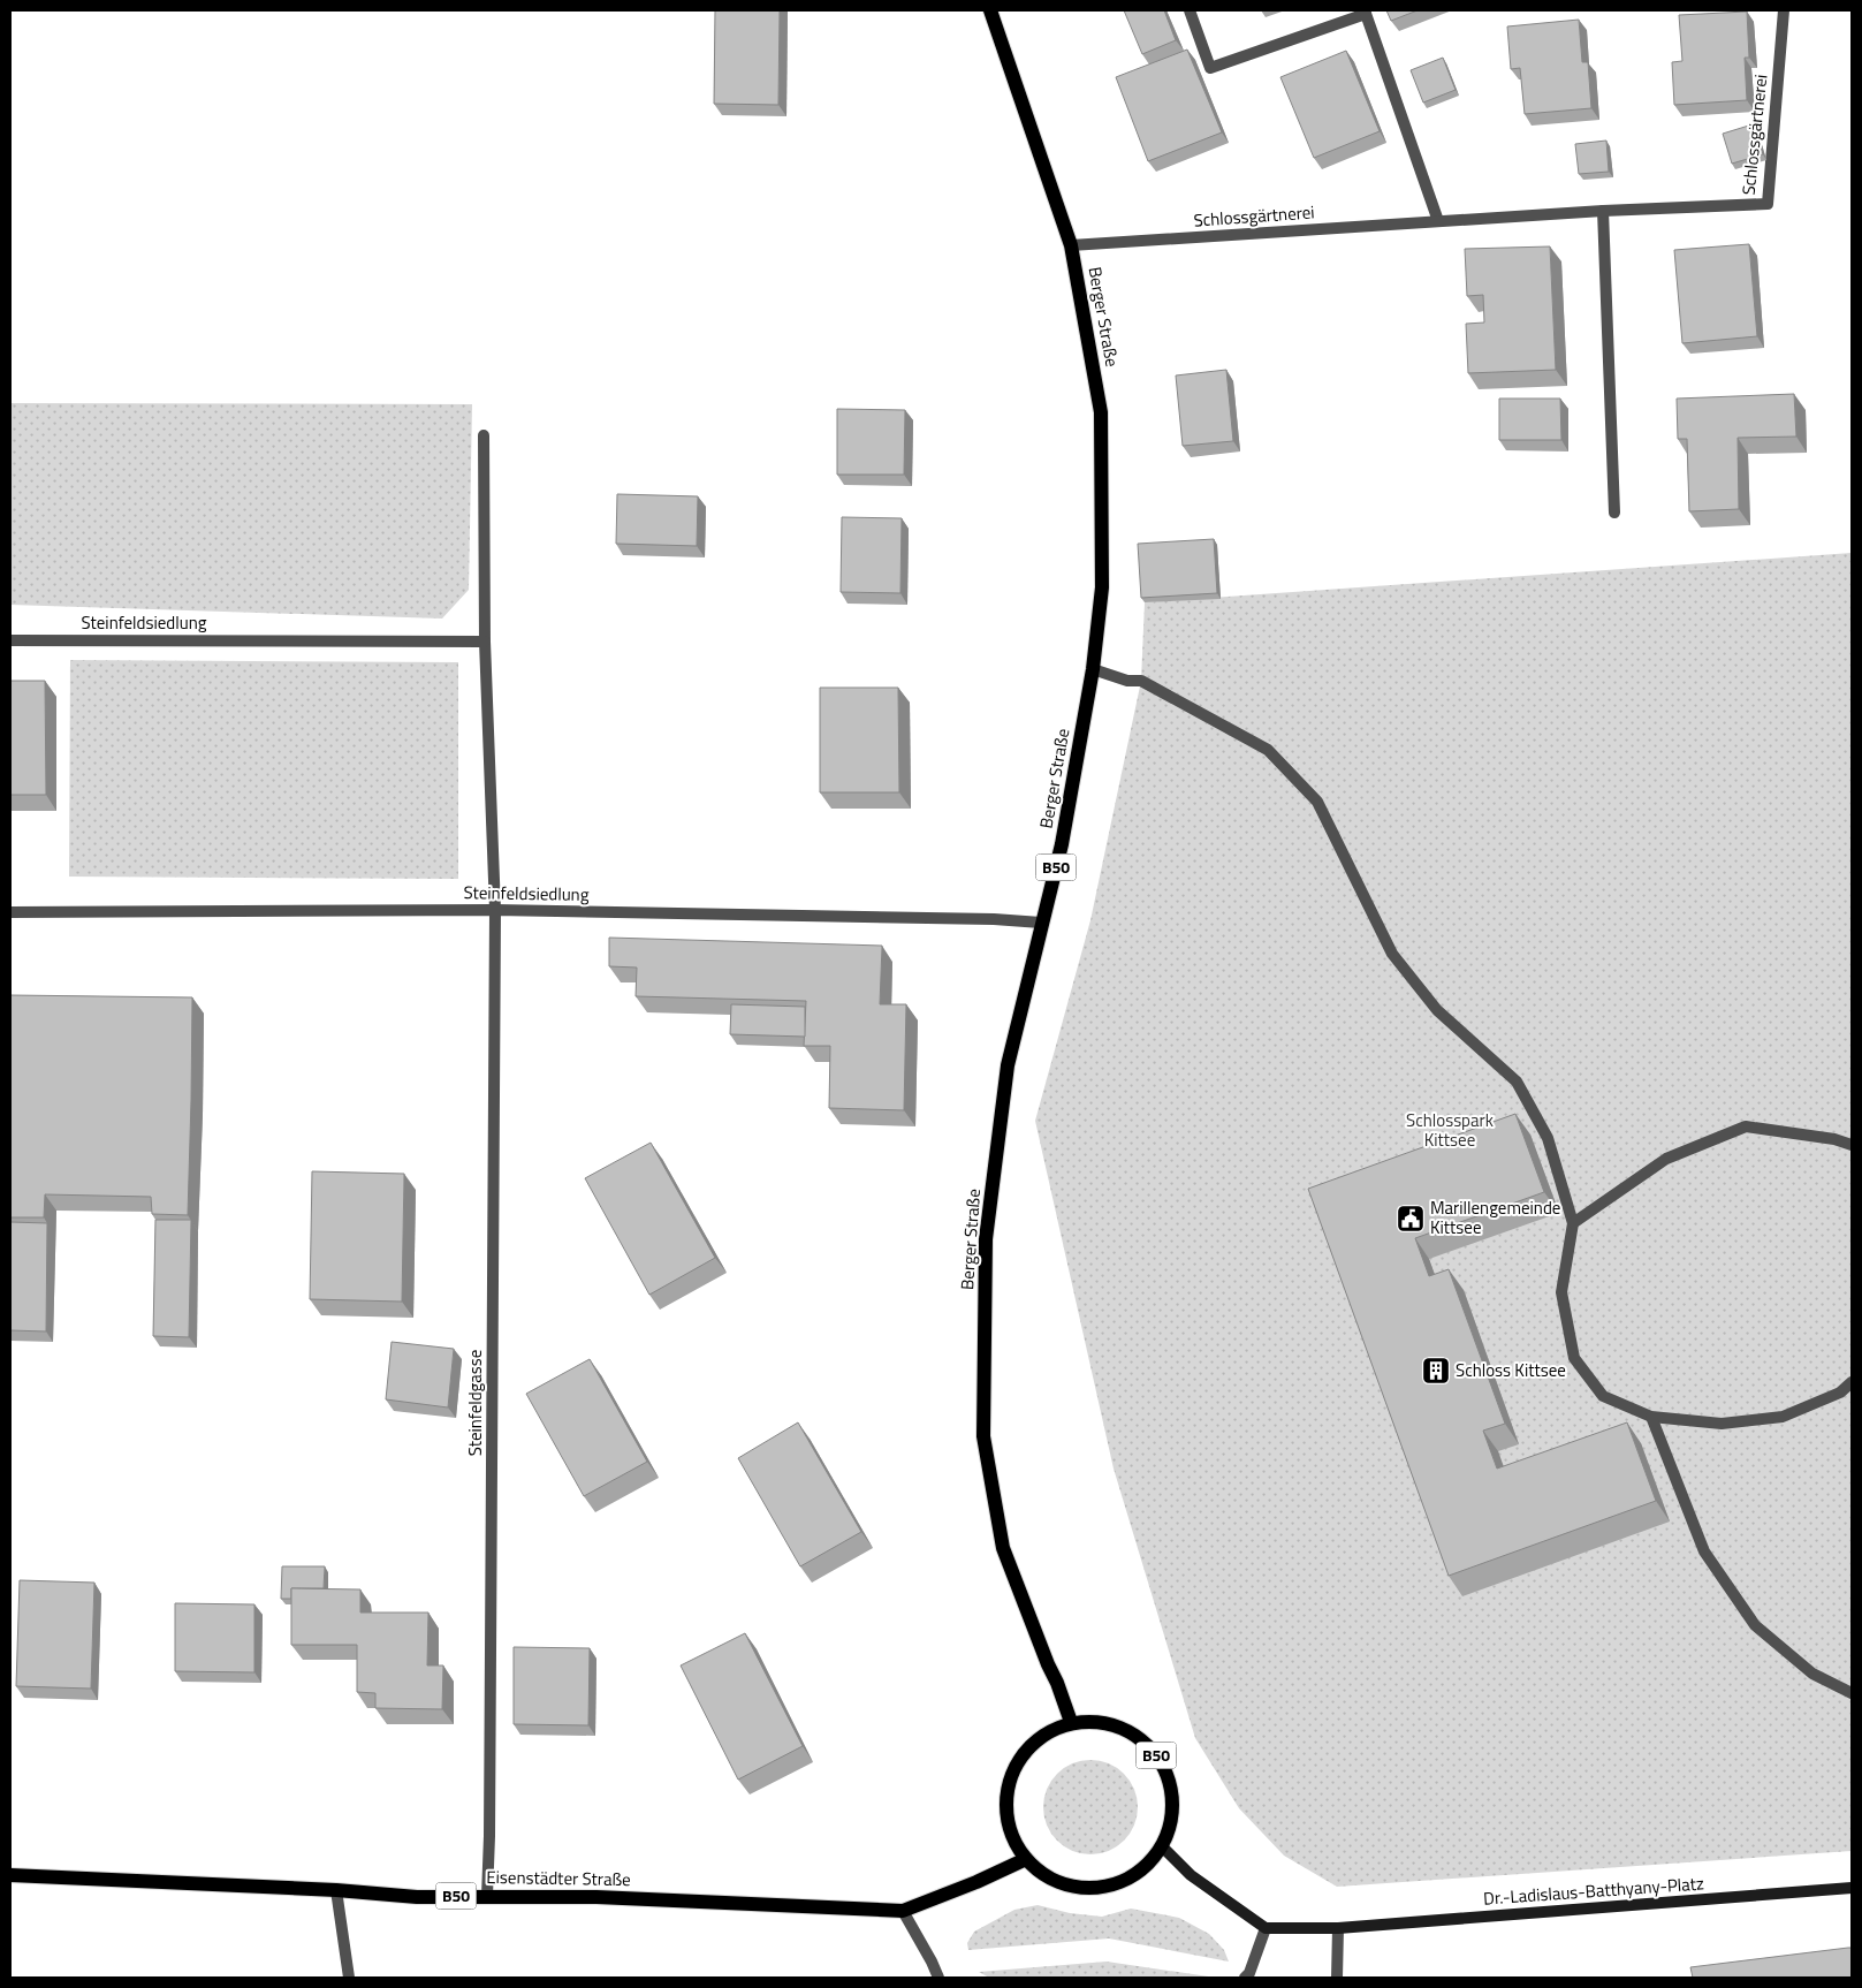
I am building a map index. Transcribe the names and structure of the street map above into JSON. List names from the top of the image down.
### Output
{
  "streets": {
    "main road": ["Berger Straße", "B50", "Eisenstädter Straße"],
    "street": [
      "Schlossgärtnerei",
      "Steinfeldsiedlung",
      "Steinfeldgasse",
      "Dr.-Ladislaus-Batthyany-Platz"
    ]
  },
  "crossings": [
    ["Schlossgärtnerei", "Berger Straße"],
    ["Berger Straße", "Steinfeldsiedlung"],
    ["Berger Straße", "B50"],
    ["Berger Straße", "Eisenstädter Straße"],
    ["Steinfeldsiedlung", "Steinfeldgasse"],
    ["B50", "Eisenstädter Straße"],
    ["Steinfeldgasse", "Eisenstädter Straße"]
  ],
  "parks": ["Schlosspark Kittsee"],
  "places": {
    "public building": ["Marillengemeinde Kittsee"],
    "building": ["Schloss Kittsee"]
  }
}
